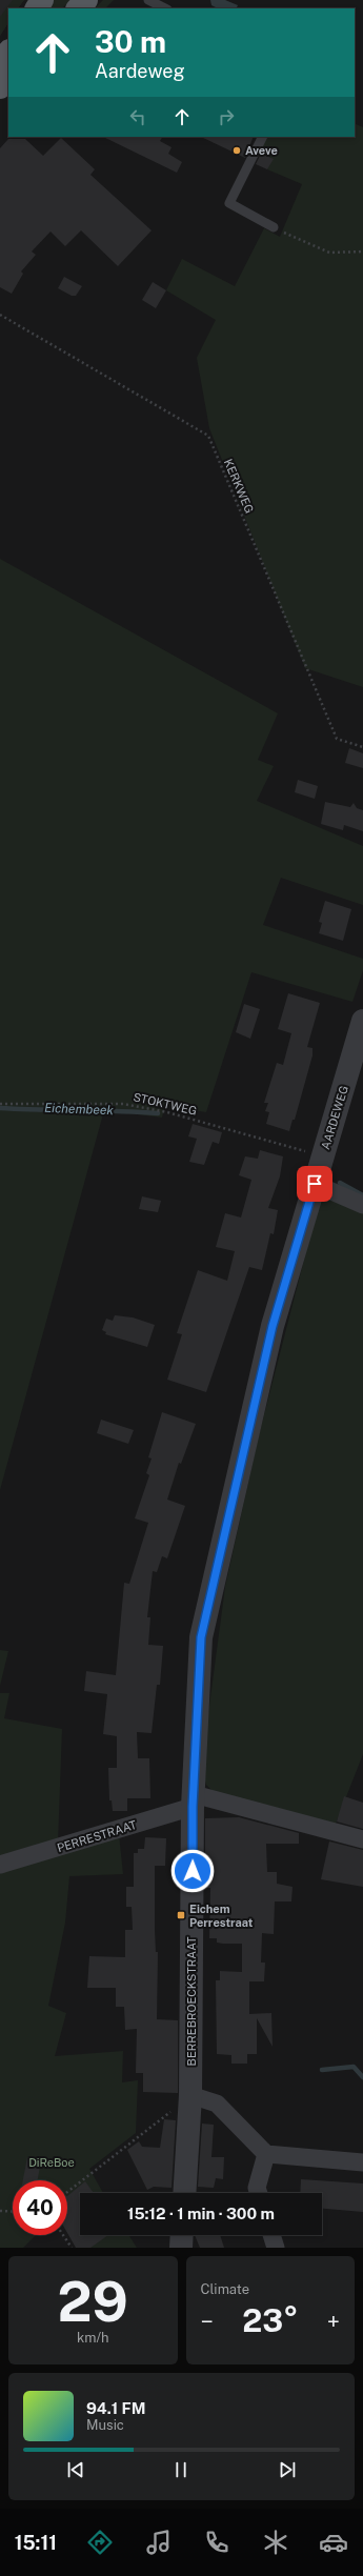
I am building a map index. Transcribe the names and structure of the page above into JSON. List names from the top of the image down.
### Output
{
  "streets": {
    "street": ["AARDEWEG", "PERRESTRAAT", "BERREBROECKSTRAAT"],
    "path": ["KERKWEG", "STOKTWEG"]
  },
  "crossings": [
    ["STOKTWEG", "AARDEWEG"],
    ["AARDEWEG", "PERRESTRAAT"],
    ["AARDEWEG", "BERREBROECKSTRAAT"],
    ["PERRESTRAAT", "BERREBROECKSTRAAT"]
  ],
  "water": ["Eichembeek"],
  "parks": ["DiReBoe"],
  "places": {
    "other": ["Aveve"],
    "transit": ["Eichem Perrestraat"]
  },
  "page": {
    "turn": ["30 m", "Aardeweg"],
    "limit": "40",
    "trip": "15:12 · 1 min · 300 m",
    "tile": [
      ["29", "km/h"],
      "Climate"
    ],
    "heat": ["−", "23°", "+"],
    "song": ["94.1 FM", "Music"],
    "tabs": "15:11"
  }
}
